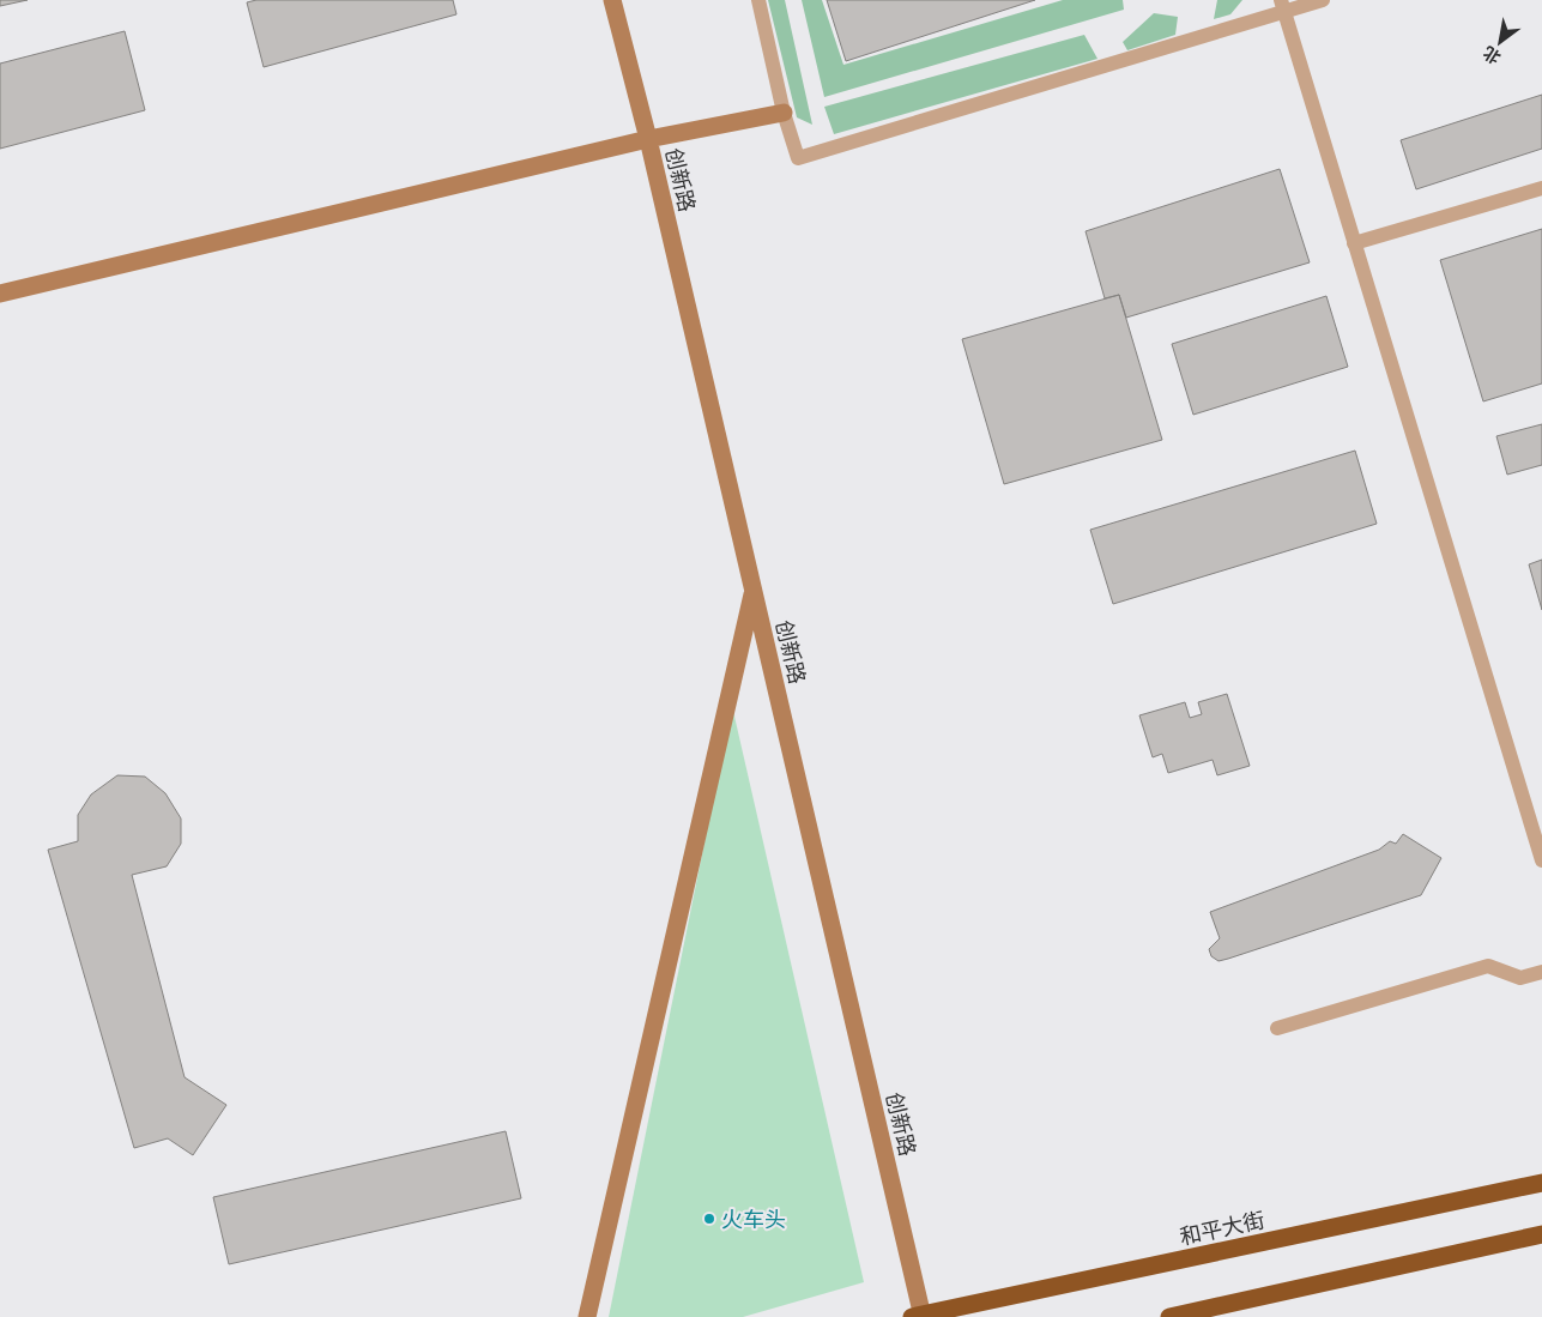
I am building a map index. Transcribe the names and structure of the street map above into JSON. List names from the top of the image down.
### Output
{
  "streets": {
    "highway": ["和平大街"],
    "street": ["创新路"]
  },
  "crossings": [
    ["创新路", "和平大街"]
  ],
  "places": ["火车头"],
  "north": "bottom left"
}
